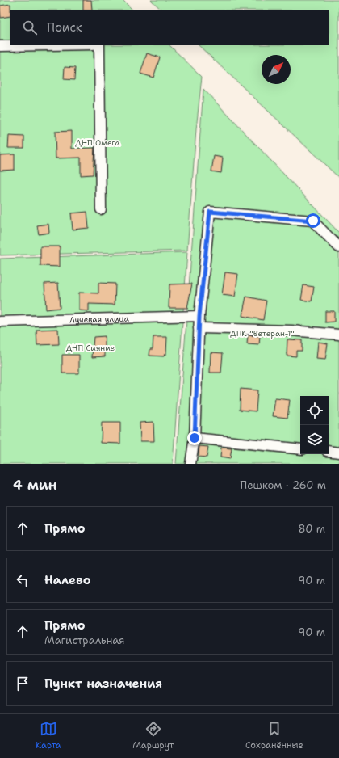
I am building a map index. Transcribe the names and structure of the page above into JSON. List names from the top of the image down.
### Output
{
  "streets": {
    "street": ["Лучевая улица"]
  },
  "parks": ["ДНП Омега", "ДПК \"Ветеран-1\"", "ДНП Сияние"],
  "north": "top right",
  "page": {
    "search": "Поиск",
    "heading": ["4 мин", "Пешком · 260 m"],
    "list": [
      ["Прямо", "80 m"],
      ["Налево", "90 m"],
      ["Прямо", "Магистральная", "90 m"],
      "Пункт назначения"
    ],
    "nav": ["Карта", "Маршрут", "Сохранённые"]
  }
}
